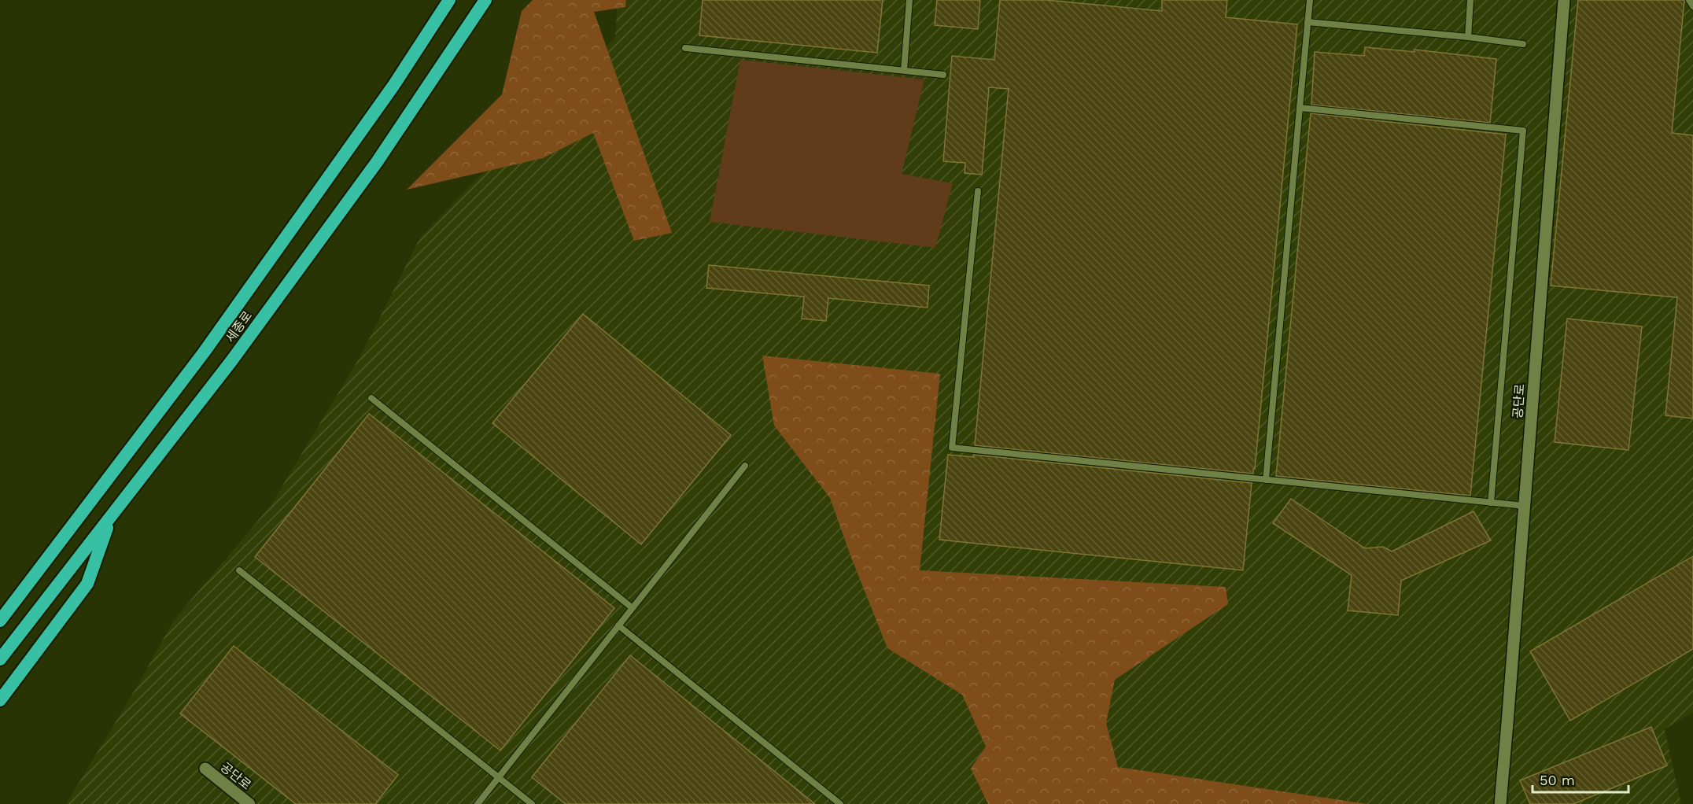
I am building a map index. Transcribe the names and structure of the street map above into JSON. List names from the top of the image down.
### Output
{
  "streets": {
    "highway": ["세종로"],
    "street": ["공단로"]
  },
  "scale_bar": "50 m"
}
